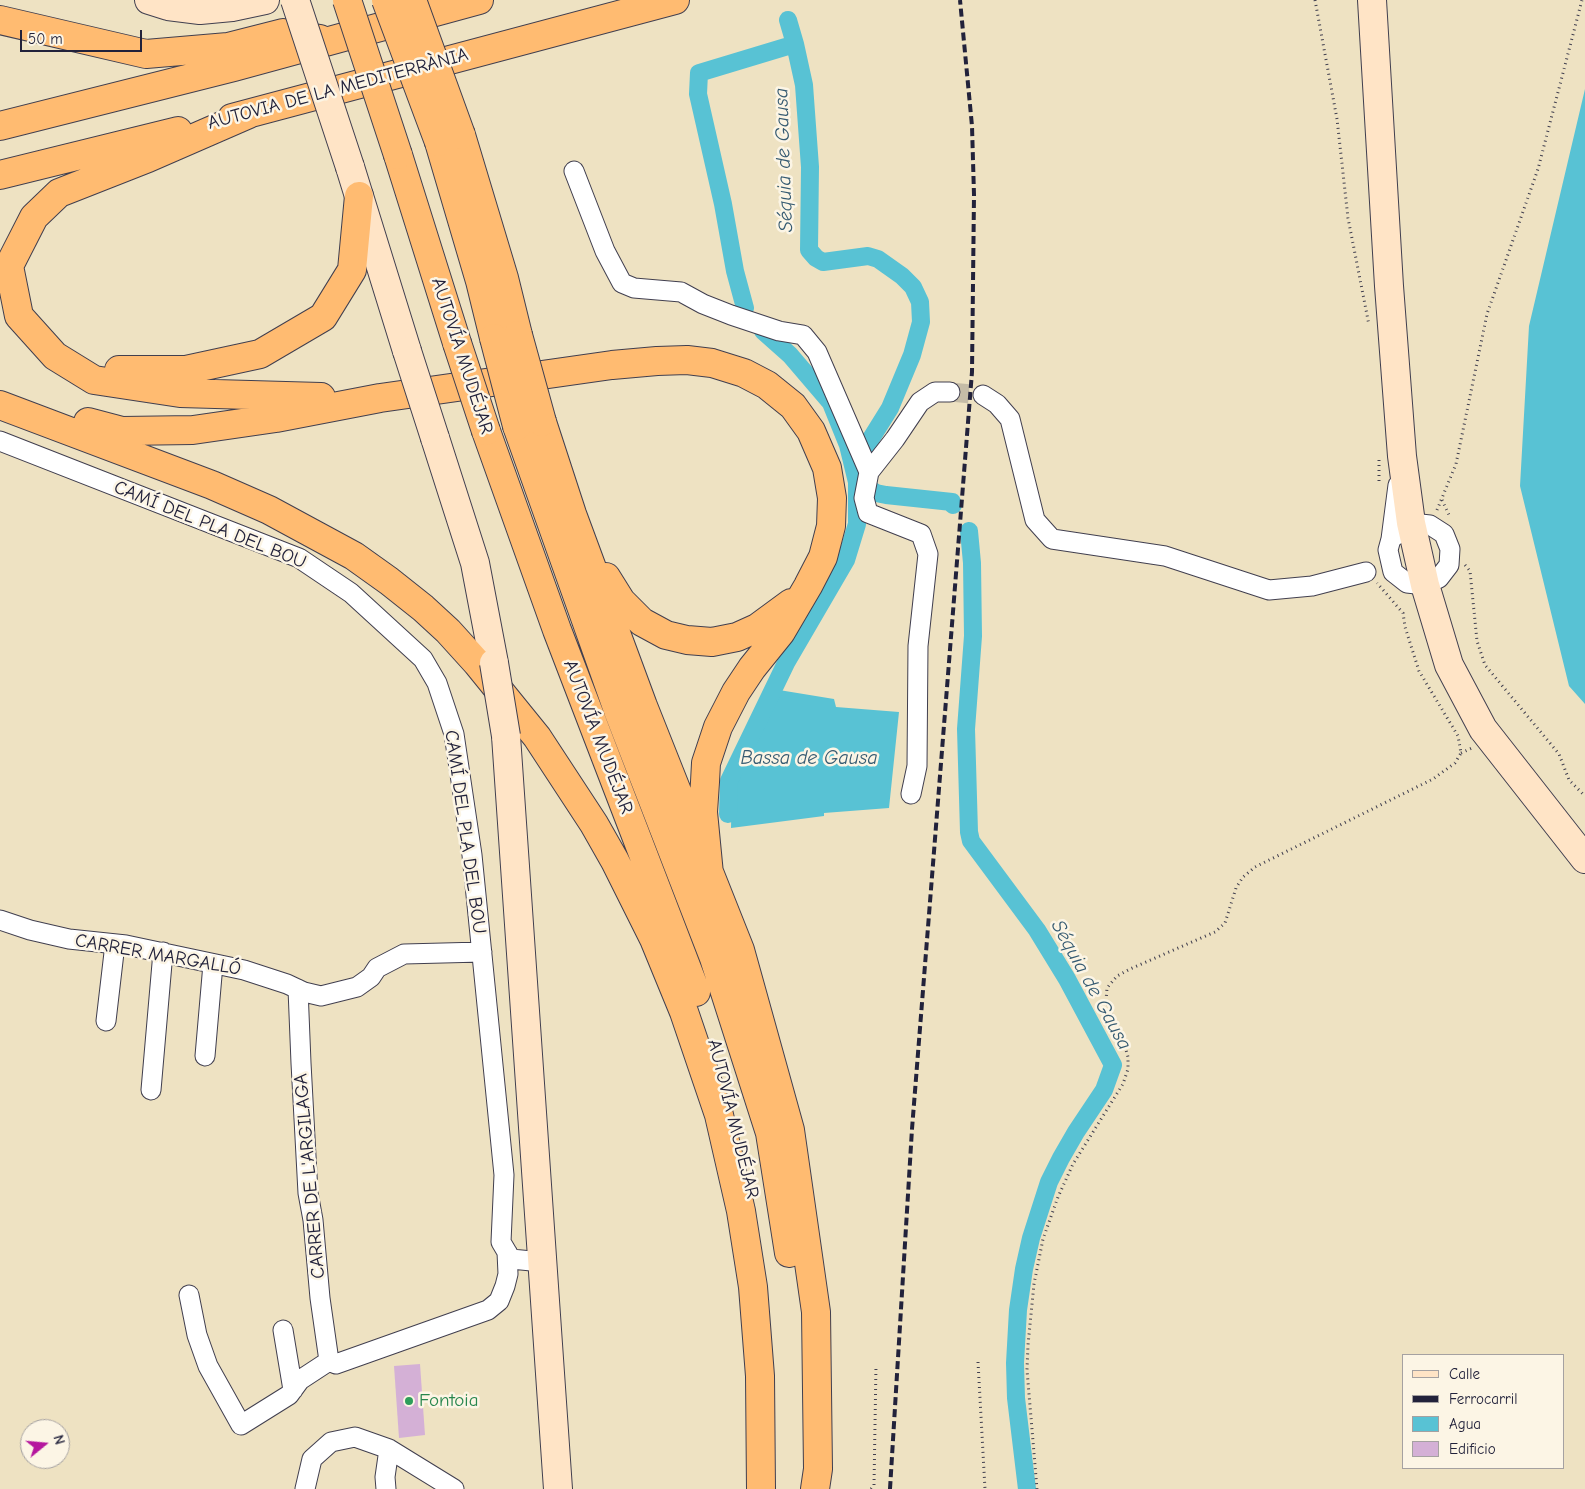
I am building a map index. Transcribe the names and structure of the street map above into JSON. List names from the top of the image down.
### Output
{
  "streets": {
    "highway": ["AUTOVIA DE LA MEDITERRÀNIA", "AUTOVÍA MUDÉJAR"],
    "street": ["CAMÍ DEL PLA DEL BOU", "CARRER MARGALLÓ", "CARRER DE L'ARGILAGA"]
  },
  "crossings": [
    ["CAMÍ DEL PLA DEL BOU", "CARRER MARGALLÓ"],
    ["CAMÍ DEL PLA DEL BOU", "CARRER DE L'ARGILAGA"],
    ["CARRER MARGALLÓ", "CARRER DE L'ARGILAGA"]
  ],
  "water": ["Séquia de Gausa", "Bassa de Gausa"],
  "places": ["Fontoia"],
  "legend": [
    "Calle",
    "Ferrocarril",
    "Agua",
    "Edificio"
  ],
  "scale_bar": "50 m",
  "north": "right"
}
